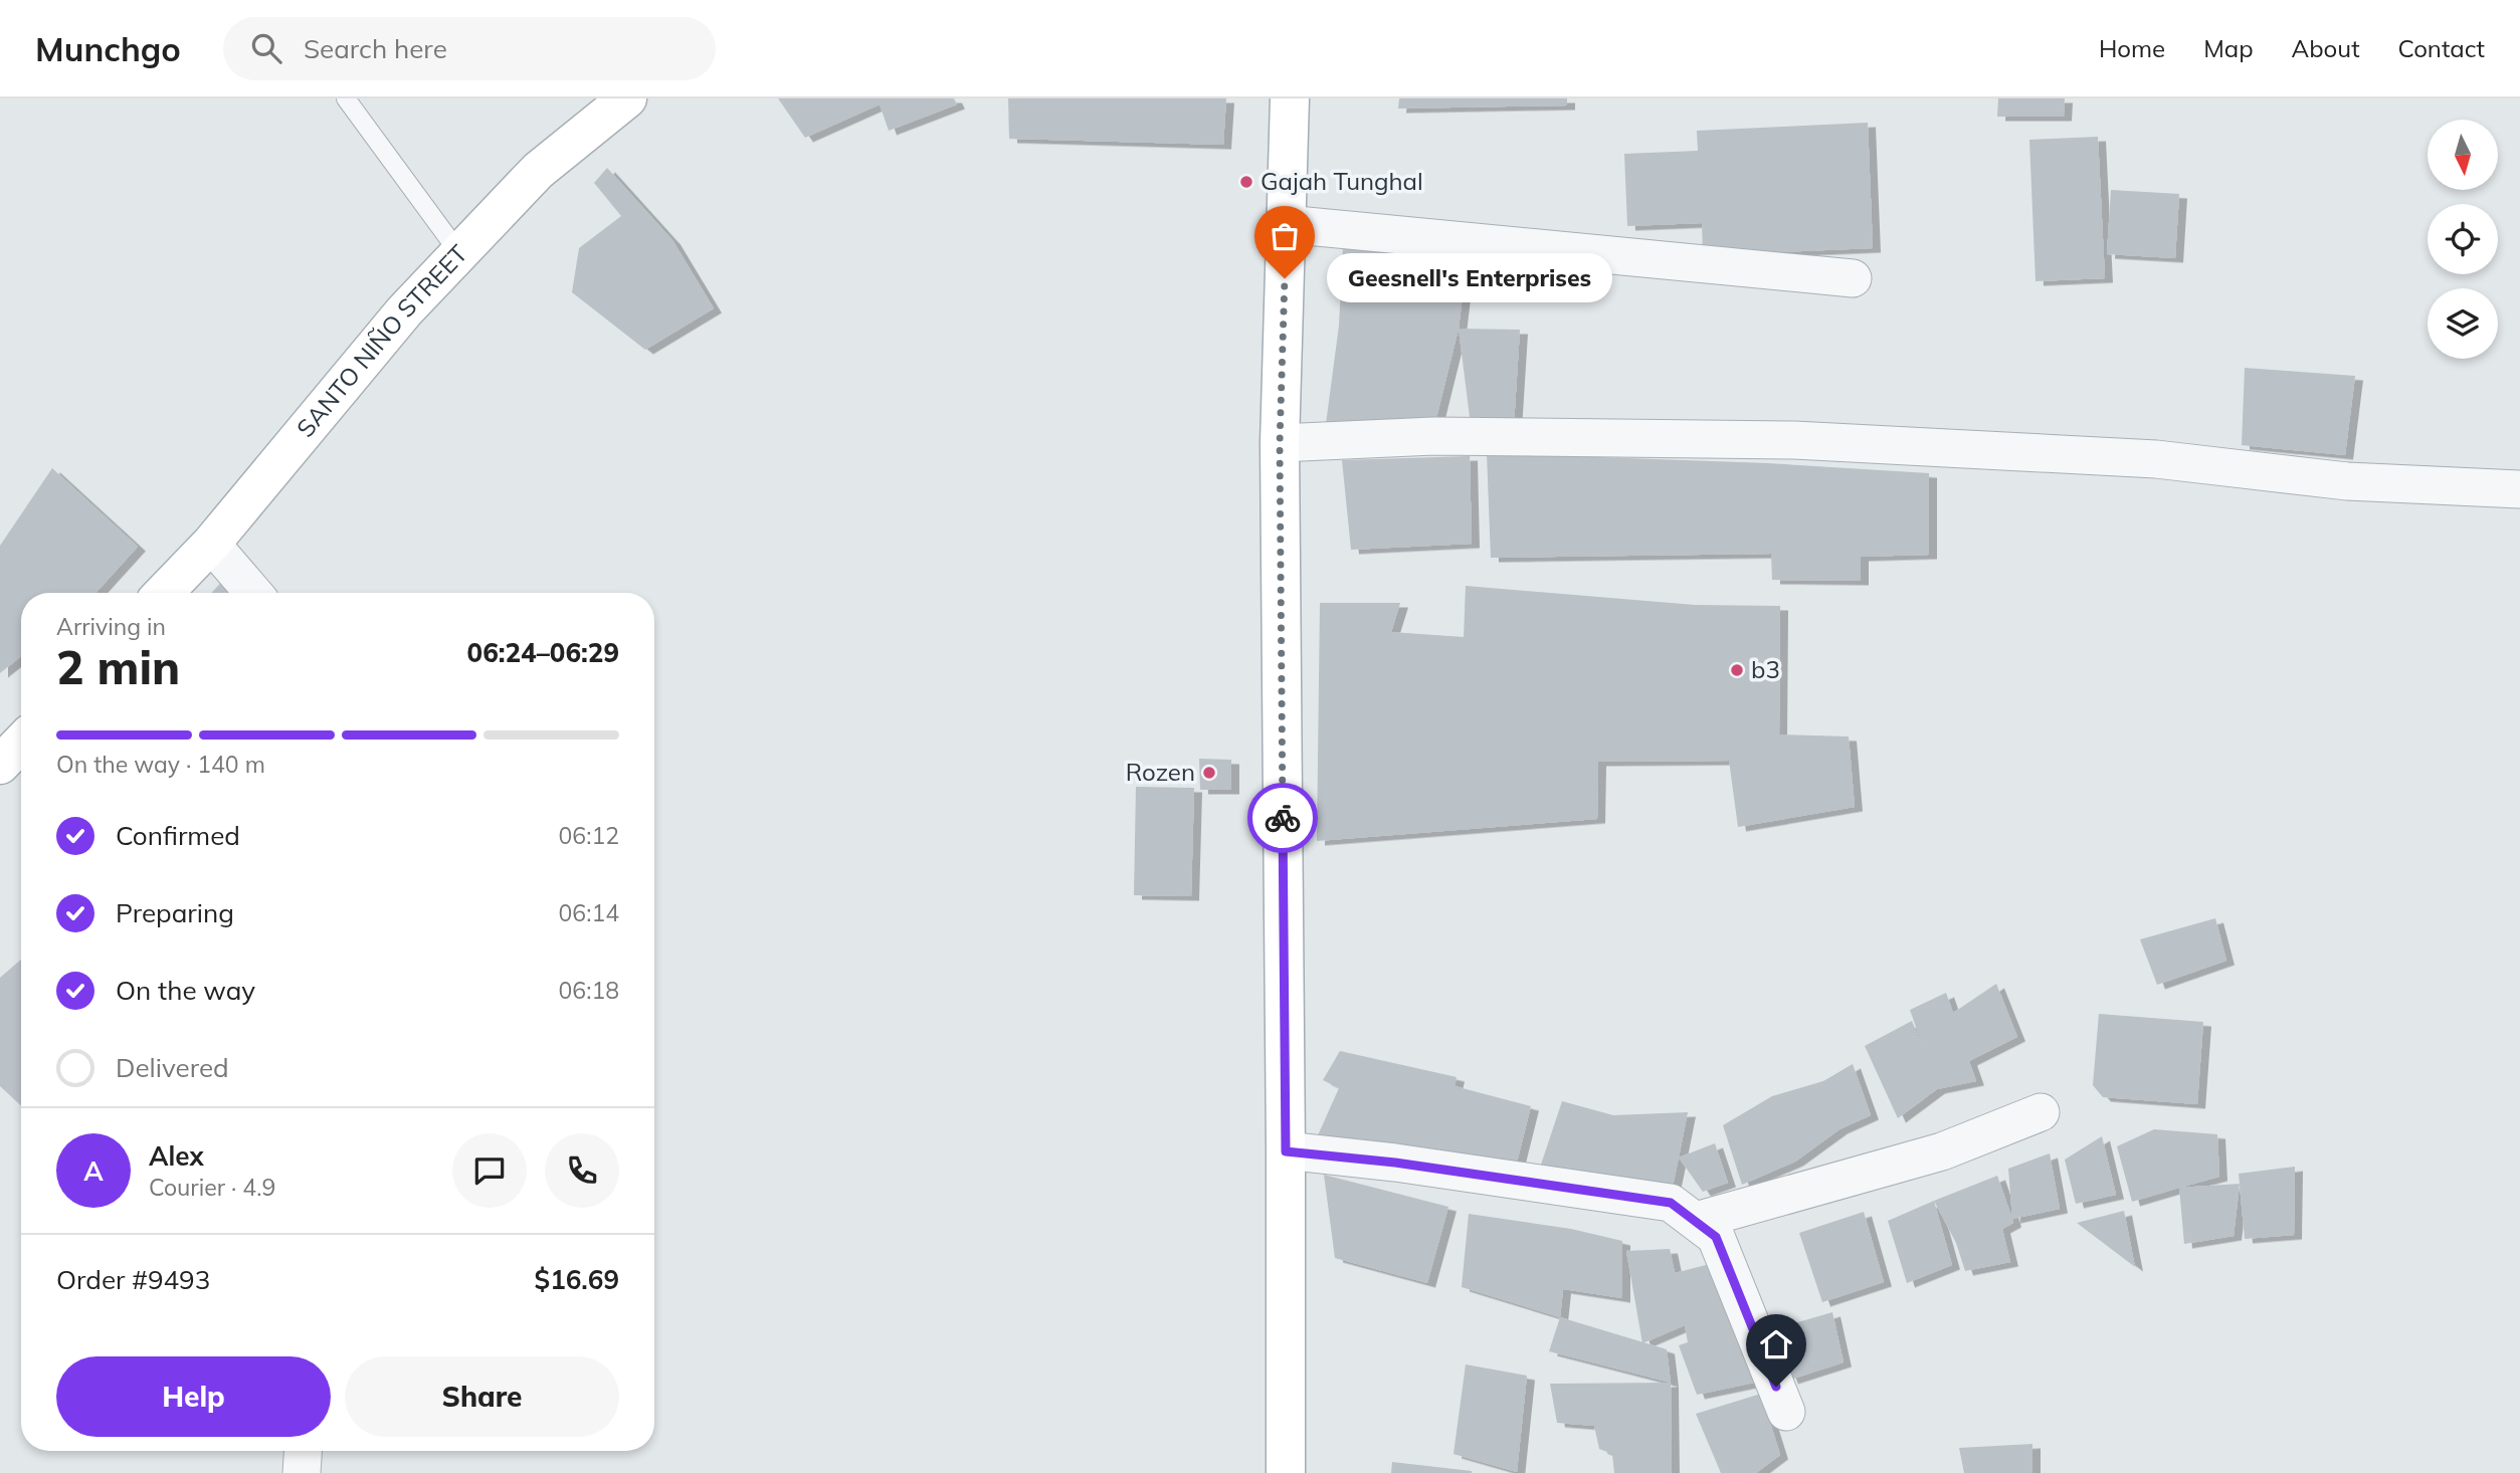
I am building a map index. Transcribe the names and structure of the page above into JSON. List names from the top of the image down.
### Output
{
  "streets": {
    "main road": ["SANTO NIÑO STREET"]
  },
  "places": [
    "Gajah Tunghal",
    "Geesnell's Enterprises",
    "b3",
    "Rozen"
  ],
  "north": "bottom",
  "page": {
    "header": "Munchgo",
    "search": "Search here",
    "nav": [
      "Home",
      "Map",
      "About",
      "Contact"
    ],
    "bubble": "Geesnell's Enterprises",
    "heading": ["2 min", "Arriving in", "06:24–06:29"],
    "panel": [
      "Alex",
      "Courier · 4.9",
      "Order #9493",
      "$16.69"
    ],
    "bar": "On the way · 140 m",
    "list": [
      ["Confirmed", "06:12"],
      ["Preparing", "06:14"],
      ["On the way", "06:18"],
      "Delivered"
    ],
    "round": "A",
    "buttons": ["Help", "Share"]
  }
}
